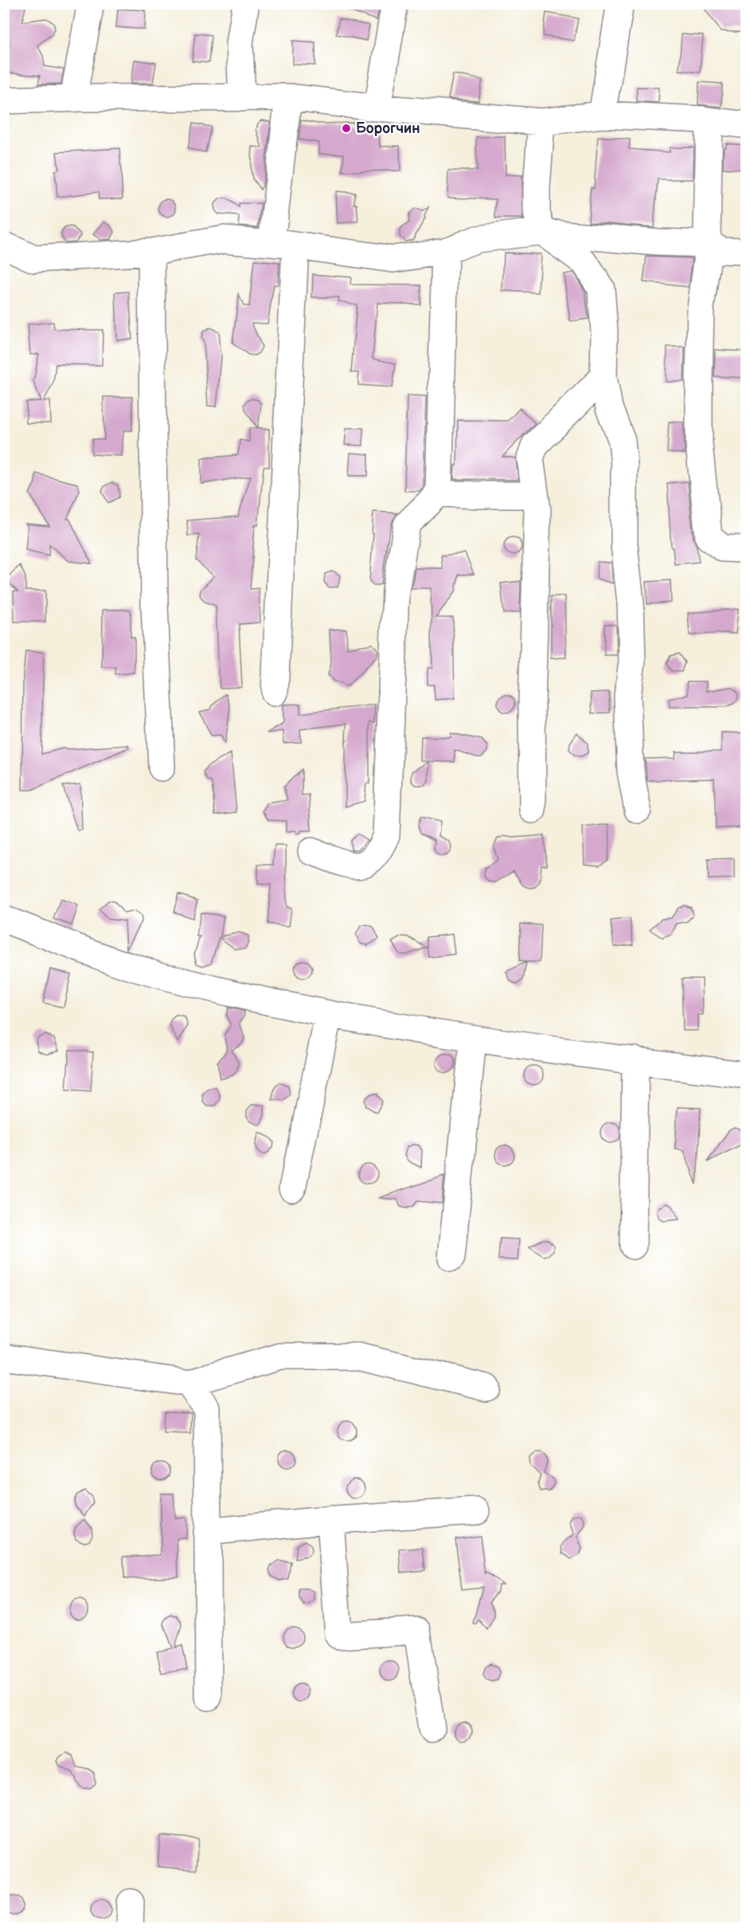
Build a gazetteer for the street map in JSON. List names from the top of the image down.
{
  "places": ["Борогчин"]
}
